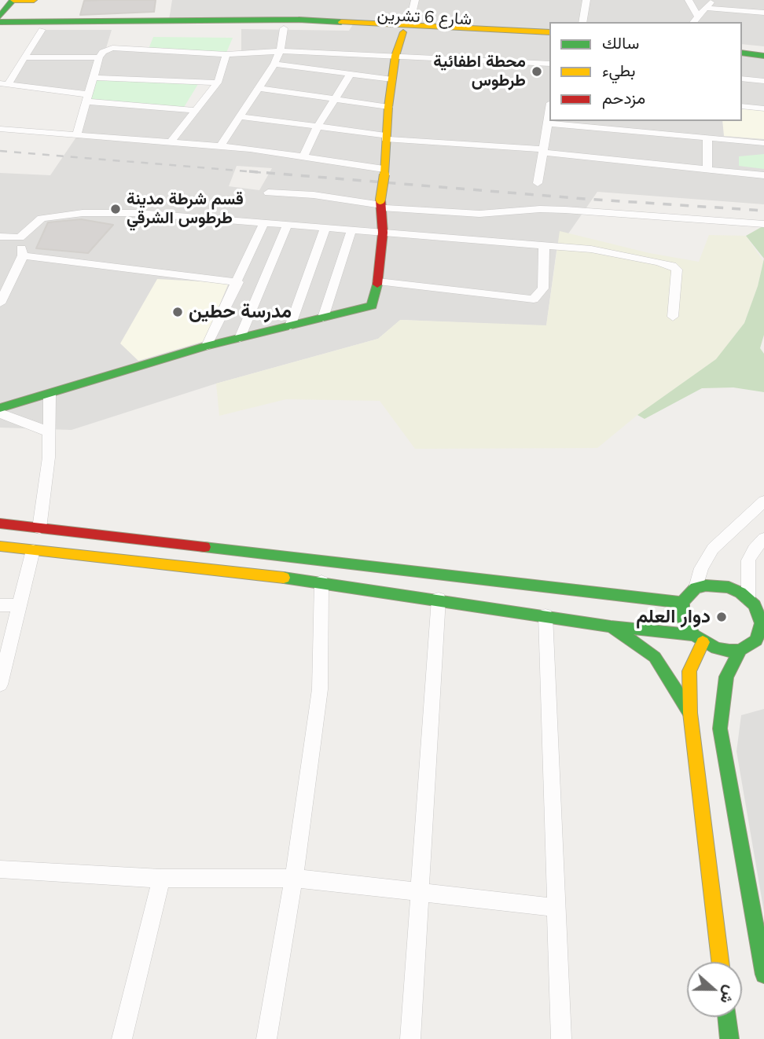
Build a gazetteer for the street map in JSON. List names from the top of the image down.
{
  "streets": {
    "main road": ["شارع 6 تشرين"]
  },
  "places": [
    "محطة اطفائية طرطوس",
    "قسم شرطة مدينة طرطوس الشرقي",
    "مدرسة حطين",
    "دوار العلم"
  ],
  "legend": ["سالك", "بطيء", "مزدحم"],
  "north": "right"
}
